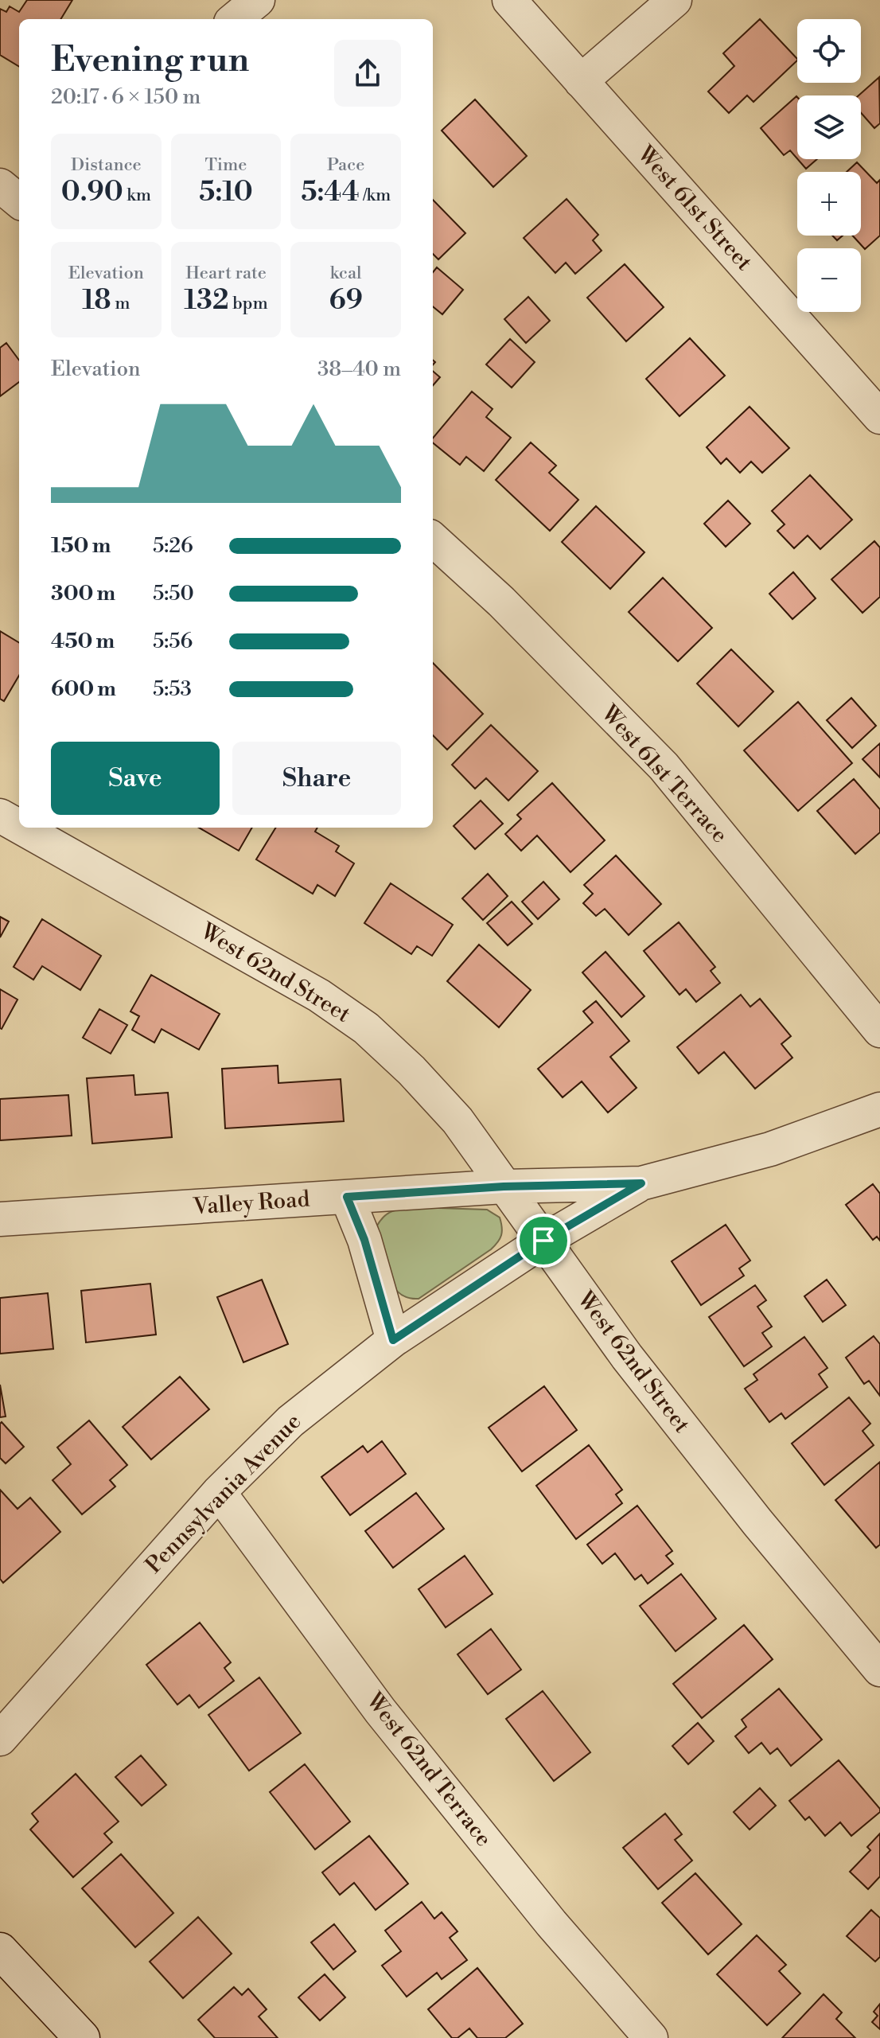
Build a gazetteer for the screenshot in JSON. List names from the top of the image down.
{
  "streets": {
    "street": [
      "West 61st Street",
      "West 61st Terrace",
      "West 62nd Street",
      "Valley Road",
      "Pennsylvania Avenue",
      "West 62nd Terrace"
    ]
  },
  "crossings": [
    ["West 62nd Street", "Valley Road"],
    ["West 62nd Street", "Pennsylvania Avenue"],
    ["Valley Road", "Pennsylvania Avenue"],
    ["Pennsylvania Avenue", "West 62nd Terrace"]
  ],
  "page": {
    "map_buttons": ["+", "−"],
    "heading": ["Evening run", "20:17 · 6 × 150 m"],
    "stats": [
      ["Distance", "0.90 km"],
      ["Time", "5:10"],
      ["Pace", "5:44 /km"],
      ["Elevation", "18 m"],
      ["Heart rate", "132 bpm"],
      ["kcal", "69"]
    ],
    "chart": ["Elevation", "38–40 m"],
    "list": [
      {
        "name": "150 m",
        "note": "5:26"
      },
      {
        "name": "300 m",
        "note": "5:50"
      },
      {
        "name": "450 m",
        "note": "5:56"
      },
      {
        "name": "600 m",
        "note": "5:53"
      }
    ],
    "buttons": ["Save", "Share"]
  }
}
